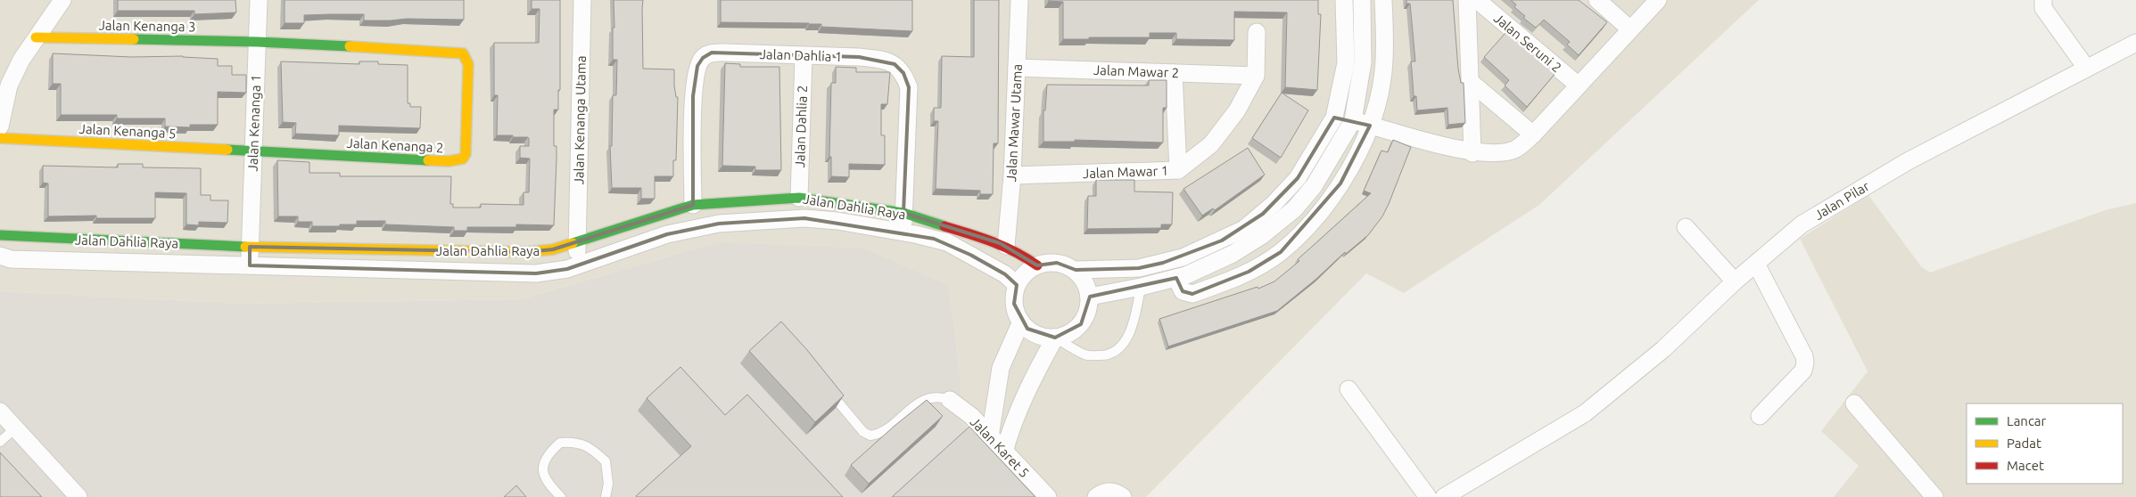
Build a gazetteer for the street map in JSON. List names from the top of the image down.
{
  "streets": {
    "street": [
      "Jalan Kenanga 3",
      "Jalan Seruni 2",
      "Jalan Dahlia 1",
      "Jalan Mawar 2",
      "Jalan Kenanga Utama",
      "Jalan Kenanga 1",
      "Jalan Mawar Utama",
      "Jalan Dahlia 2",
      "Jalan Kenanga 5",
      "Jalan Kenanga 2",
      "Jalan Mawar 1",
      "Jalan Pilar",
      "Jalan Dahlia Raya",
      "Jalan Karet 5"
    ]
  },
  "crossings": [
    ["Jalan Kenanga 3", "Jalan Kenanga 1"],
    ["Jalan Kenanga 3", "Jalan Kenanga 2"],
    ["Jalan Dahlia 1", "Jalan Dahlia 2"],
    ["Jalan Dahlia 1", "Jalan Dahlia Raya"],
    ["Jalan Mawar 2", "Jalan Mawar Utama"],
    ["Jalan Mawar 2", "Jalan Mawar 1"],
    ["Jalan Kenanga Utama", "Jalan Dahlia Raya"],
    ["Jalan Kenanga 1", "Jalan Kenanga 5"],
    ["Jalan Kenanga 1", "Jalan Kenanga 2"],
    ["Jalan Kenanga 1", "Jalan Dahlia Raya"],
    ["Jalan Mawar Utama", "Jalan Mawar 1"],
    ["Jalan Mawar Utama", "Jalan Dahlia Raya"],
    ["Jalan Dahlia 2", "Jalan Dahlia Raya"],
    ["Jalan Kenanga 5", "Jalan Kenanga 2"]
  ],
  "legend": ["Lancar", "Padat", "Macet"]
}
